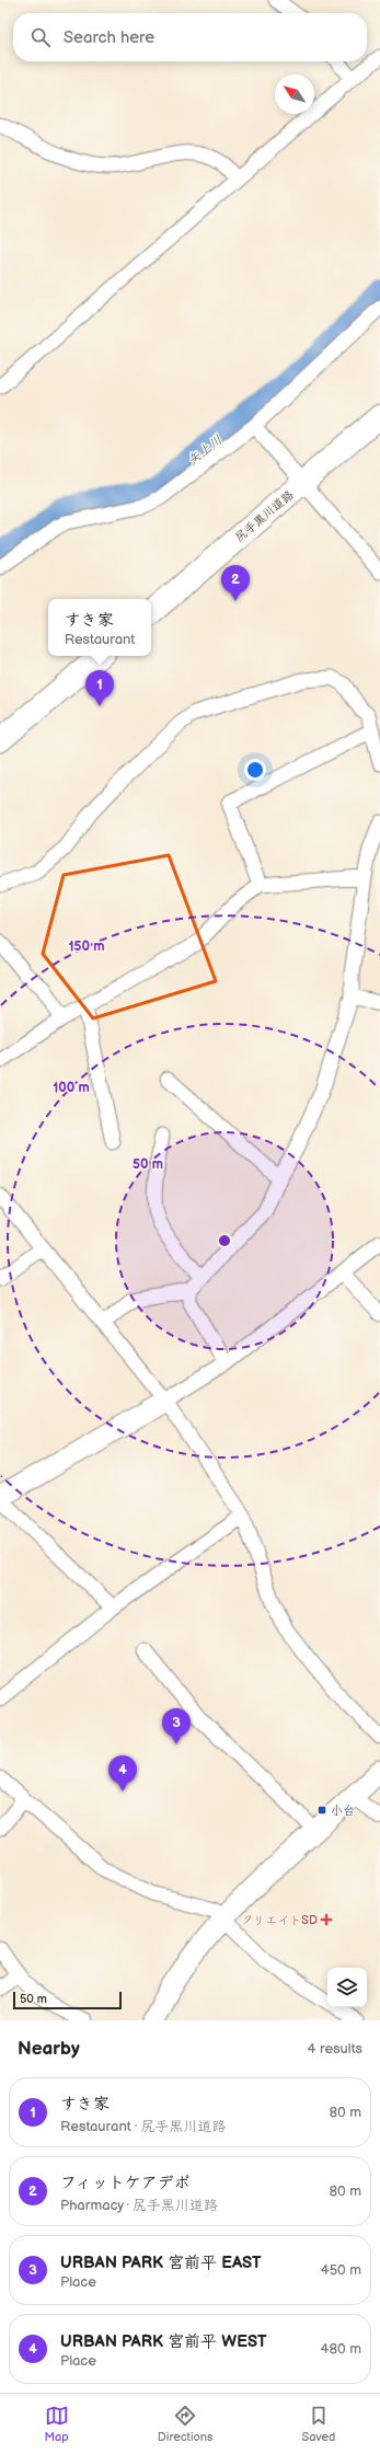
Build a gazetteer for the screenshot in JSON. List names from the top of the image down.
{
  "streets": {
    "main road": ["尻手黒川道路"]
  },
  "water": ["矢上川"],
  "places": {
    "transit": ["小台"],
    "health": ["クリエイトSD"]
  },
  "scale_bar": "50 m",
  "north": "top left",
  "page": {
    "search": "Search here",
    "pins": [
      "2",
      "1",
      "3",
      "4"
    ],
    "popup": ["すき家", "Restaurant"],
    "scale": "50 m",
    "heading": ["Nearby", "4 results"],
    "list": [
      {
        "mark": "1",
        "name": "すき家",
        "note": "Restaurant · 尻手黒川道路",
        "value": "80 m"
      },
      {
        "mark": "2",
        "name": "フィットケアデポ",
        "note": "Pharmacy · 尻手黒川道路",
        "value": "80 m"
      },
      {
        "mark": "3",
        "name": "URBAN PARK 宮前平 EAST",
        "note": "Place",
        "value": "450 m"
      },
      {
        "mark": "4",
        "name": "URBAN PARK 宮前平 WEST",
        "note": "Place",
        "value": "480 m"
      }
    ],
    "nav": ["Map", "Directions", "Saved"]
  },
  "rings": ["150 m", "100 m", "50 m"]
}
